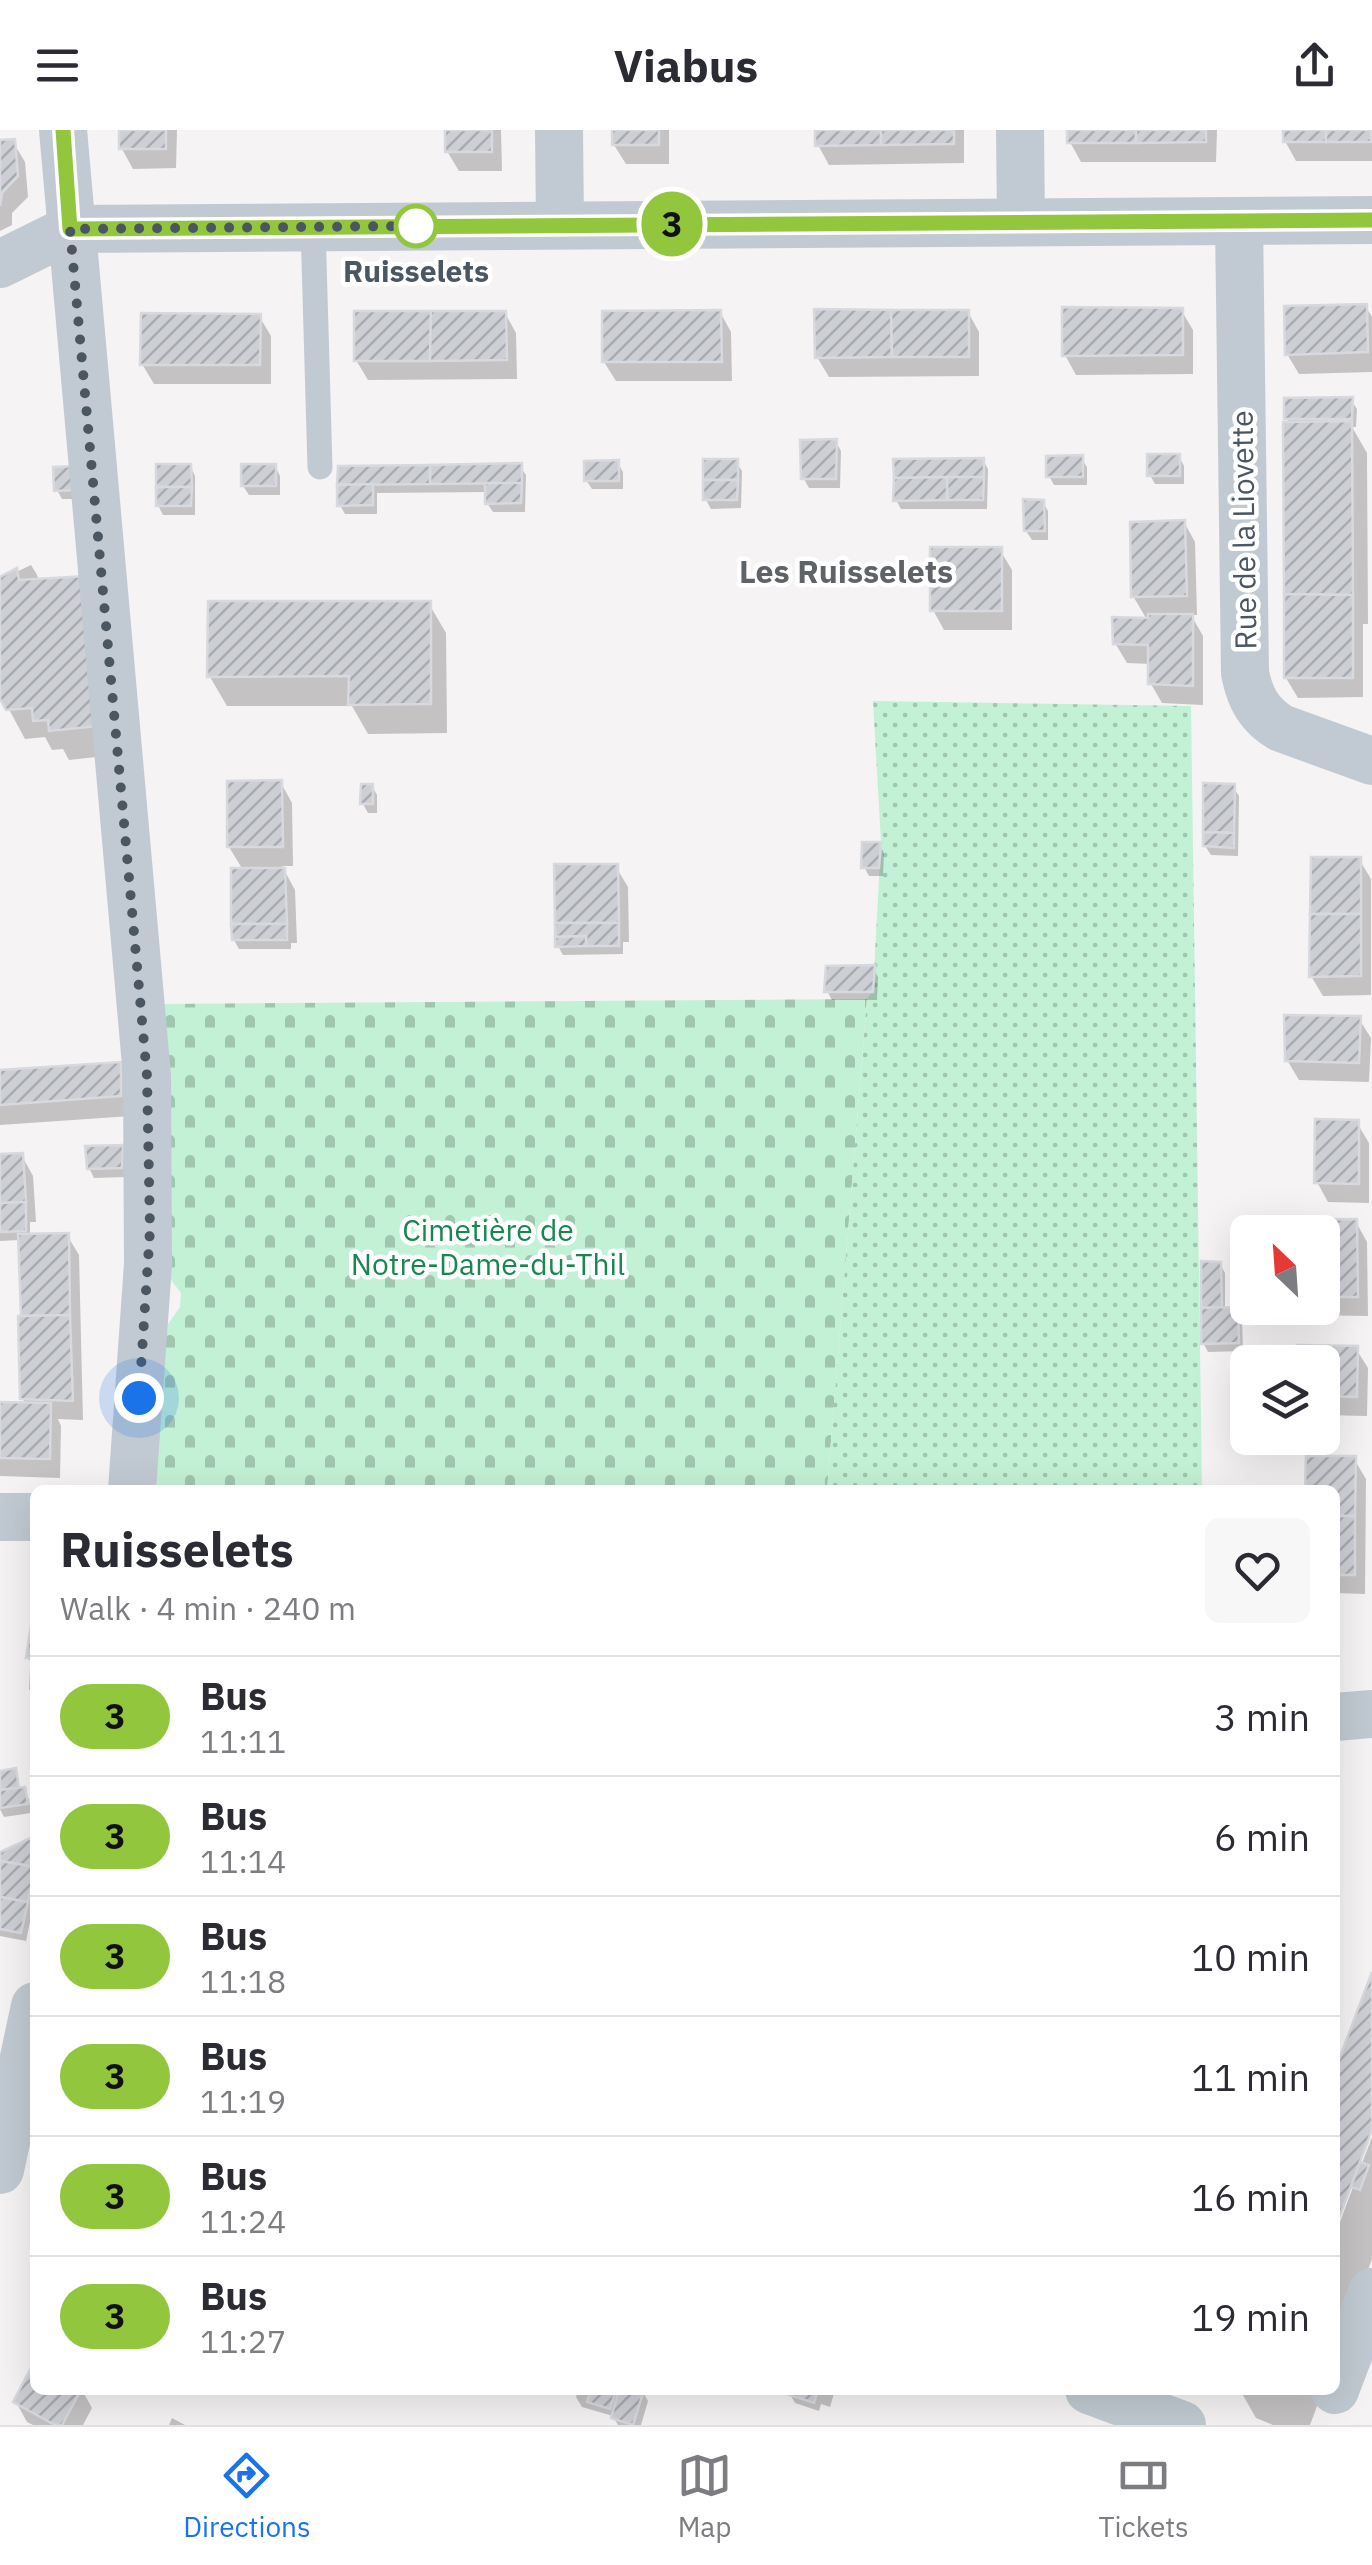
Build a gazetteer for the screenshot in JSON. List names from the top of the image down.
{
  "streets": {
    "street": ["Rue de la Liovette"]
  },
  "districts": ["Les Ruisselets"],
  "parks": ["Cimetière de Notre-Dame-du-Thil"],
  "places": ["Ruisselets"],
  "lines": ["bus line 3"],
  "north": "top left",
  "page": {
    "header": "Viabus",
    "on_map": "3",
    "heading": ["Ruisselets", "Walk · 4 min · 240 m"],
    "list": [
      {
        "mark": "3",
        "name": "Bus",
        "note": "11:11",
        "value": "3 min"
      },
      {
        "mark": "3",
        "name": "Bus",
        "note": "11:14",
        "value": "6 min"
      },
      {
        "mark": "3",
        "name": "Bus",
        "note": "11:18",
        "value": "10 min"
      },
      {
        "mark": "3",
        "name": "Bus",
        "note": "11:19",
        "value": "11 min"
      },
      {
        "mark": "3",
        "name": "Bus",
        "note": "11:24",
        "value": "16 min"
      },
      {
        "mark": "3",
        "name": "Bus",
        "note": "11:27",
        "value": "19 min"
      }
    ],
    "tabs": ["Directions", "Map", "Tickets"]
  }
}
